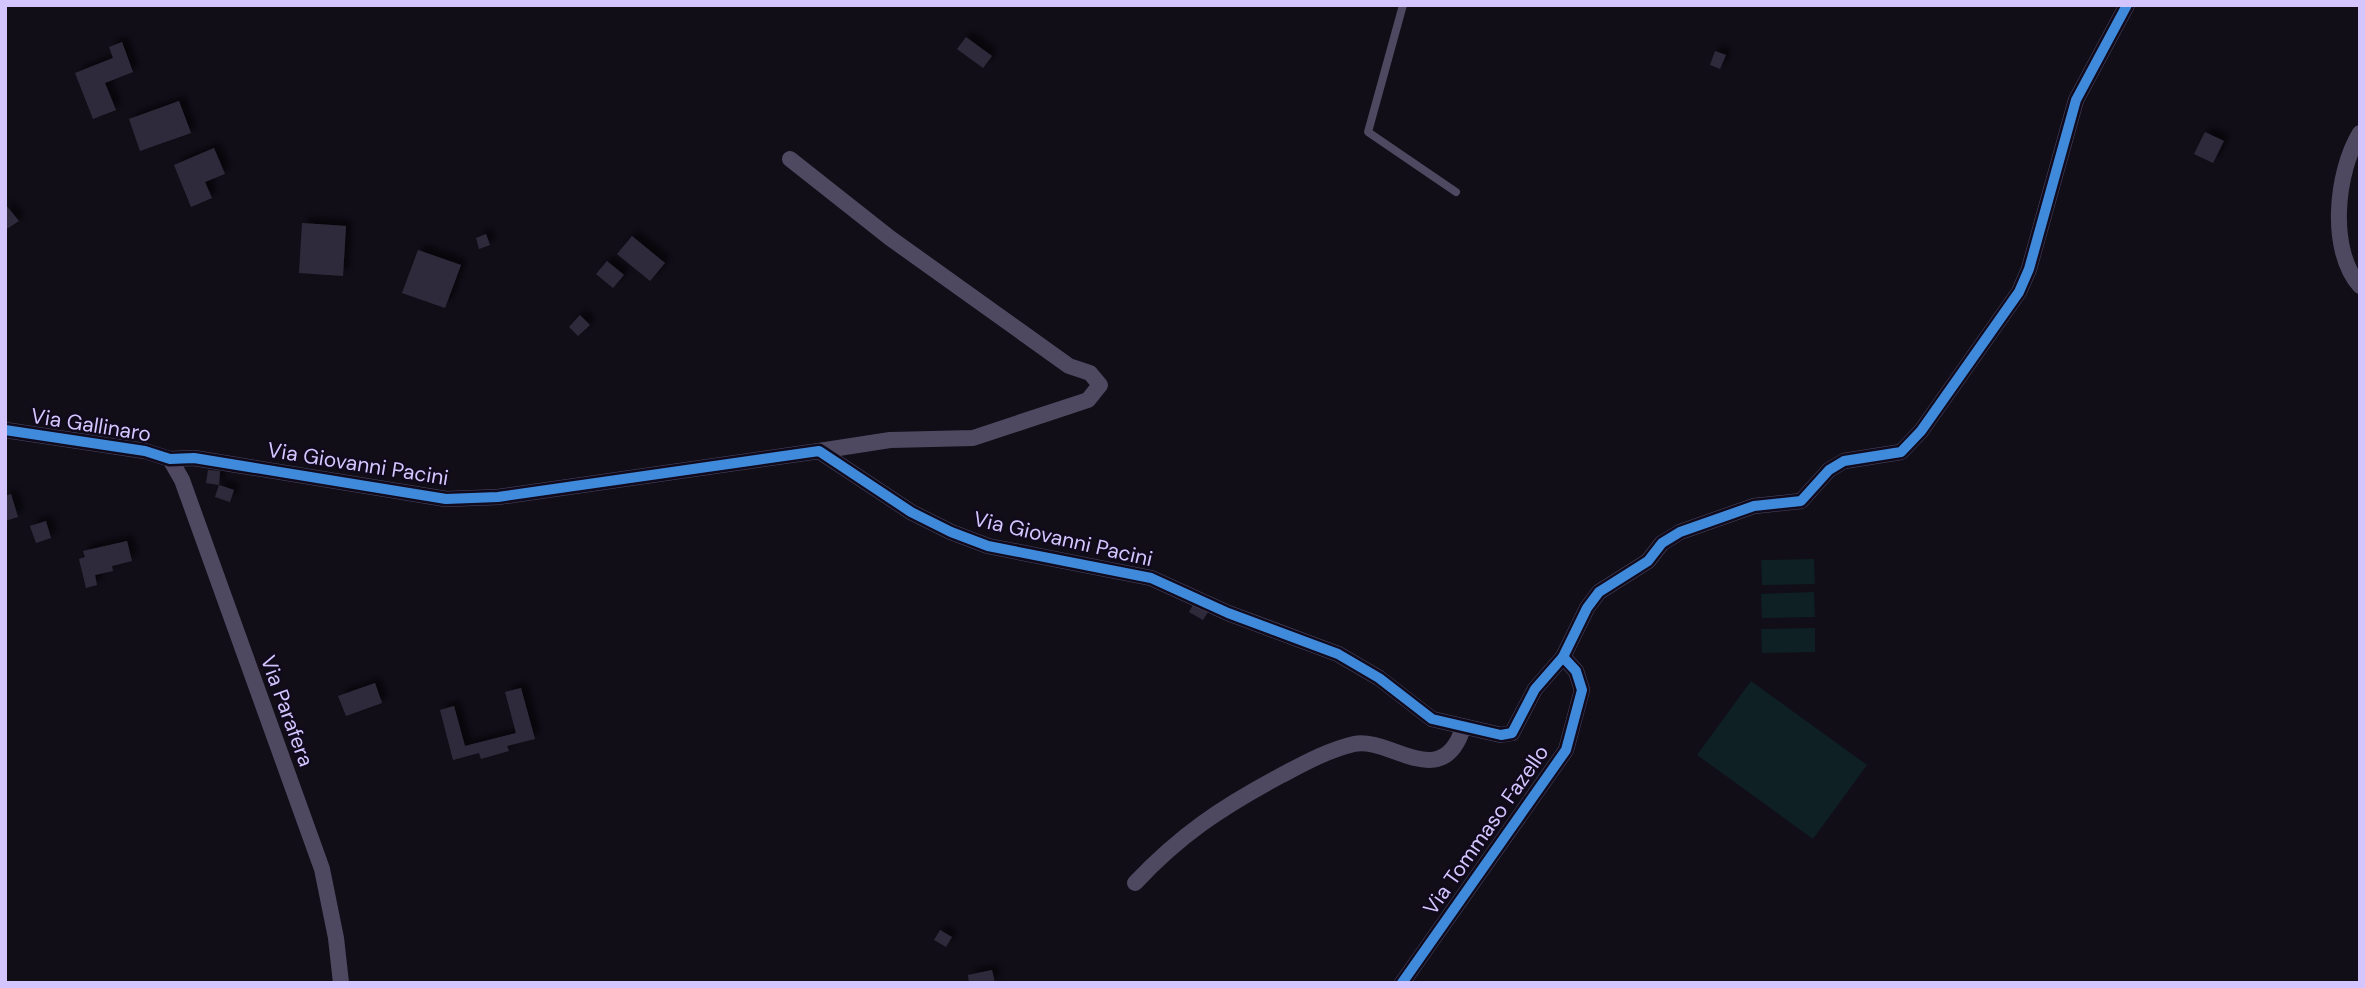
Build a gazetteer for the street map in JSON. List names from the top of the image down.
{
  "streets": {
    "street": [
      "Via Gallinaro",
      "Via Giovanni Pacini",
      "Via Parafera",
      "Via Tommaso Fazello"
    ]
  },
  "crossings": [
    ["Via Gallinaro", "Via Giovanni Pacini"],
    ["Via Gallinaro", "Via Parafera"],
    ["Via Giovanni Pacini", "Via Parafera"],
    ["Via Giovanni Pacini", "Via Tommaso Fazello"]
  ]
}
